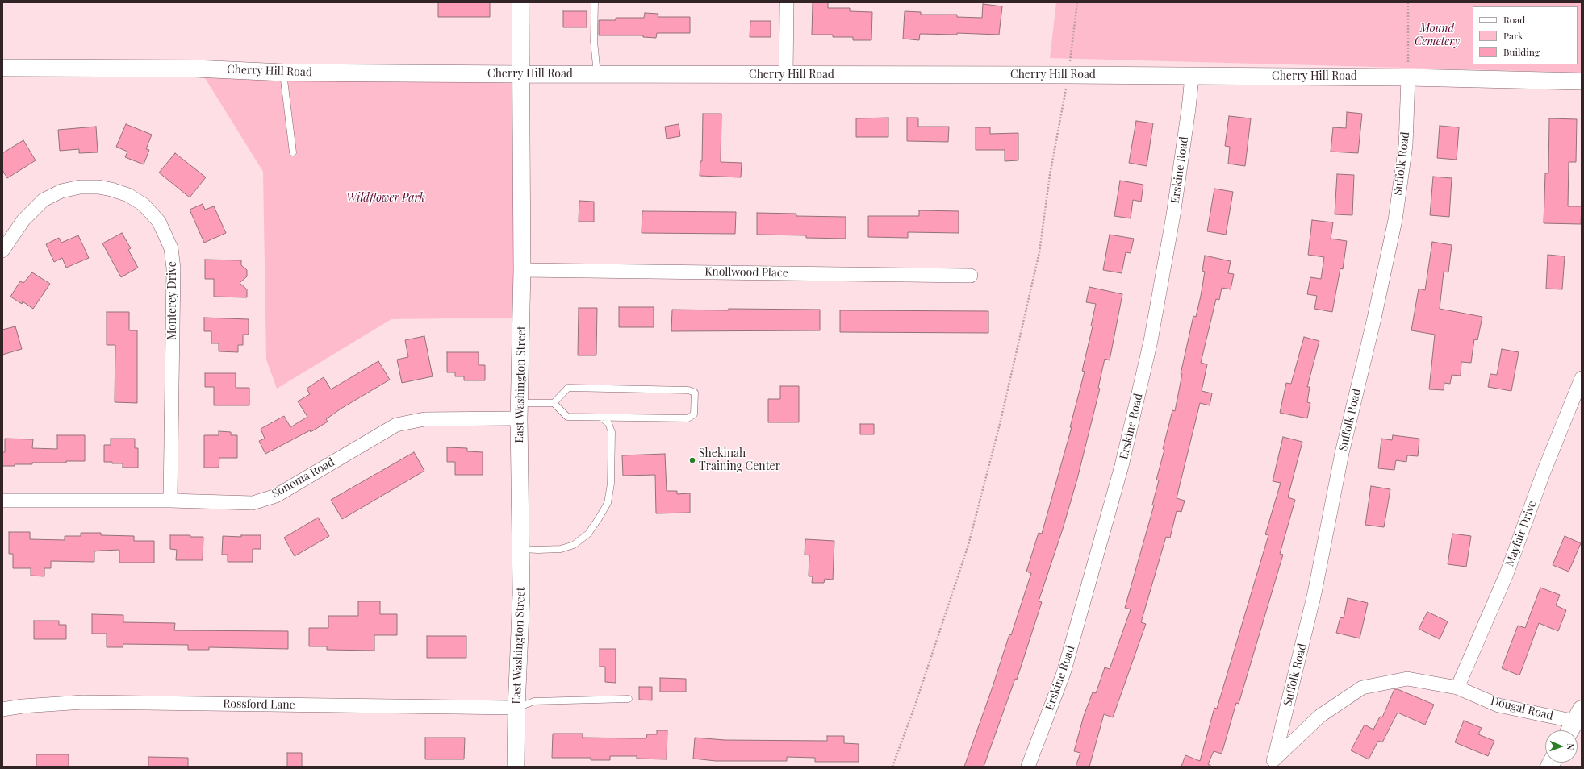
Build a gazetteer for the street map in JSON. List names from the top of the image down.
{
  "streets": {
    "street": [
      "Cherry Hill Road",
      "Suffolk Road",
      "Erskine Road",
      "Knollwood Place",
      "Monterey Drive",
      "East Washington Street",
      "Sonoma Road",
      "Mayfair Drive",
      "Rossford Lane",
      "Dougal Road"
    ]
  },
  "crossings": [
    ["Cherry Hill Road", "Suffolk Road"],
    ["Cherry Hill Road", "Erskine Road"],
    ["Cherry Hill Road", "East Washington Street"],
    ["Suffolk Road", "Dougal Road"],
    ["Knollwood Place", "East Washington Street"],
    ["Monterey Drive", "Sonoma Road"],
    ["East Washington Street", "Sonoma Road"],
    ["East Washington Street", "Rossford Lane"],
    ["Mayfair Drive", "Dougal Road"]
  ],
  "parks": ["Mound Cemetery", "Wildflower Park"],
  "places": ["Shekinah Training Center"],
  "legend": ["Road", "Park", "Building"],
  "north": "right"
}
